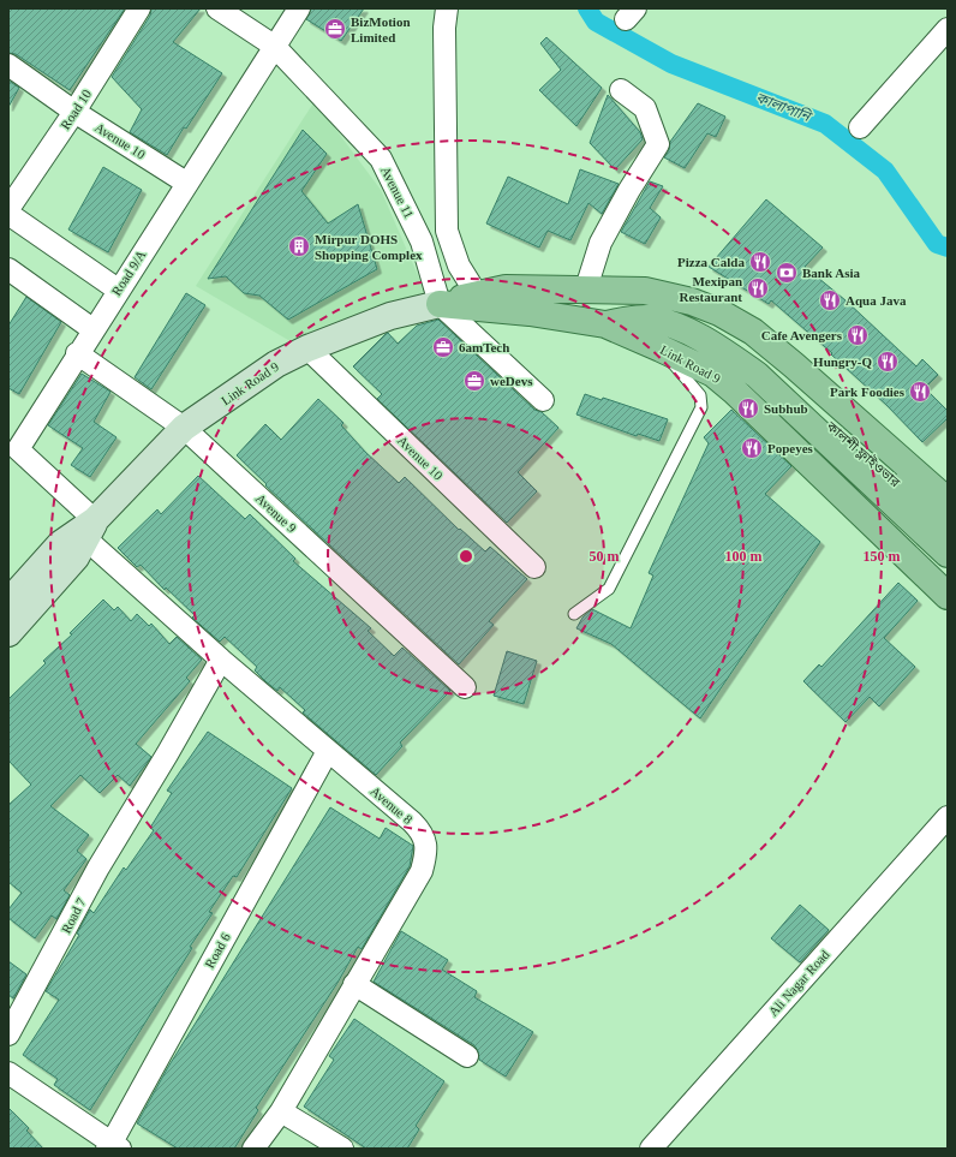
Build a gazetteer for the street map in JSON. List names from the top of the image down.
{
  "streets": {
    "main road": ["Link Road 9", "কালশী ফ্লাইওভার"],
    "street": [
      "Road 10",
      "Avenue 10",
      "Avenue 11",
      "Road 9/A",
      "Avenue 9",
      "Avenue 8",
      "Road 7",
      "Road 6",
      "Ali Nagar Road"
    ]
  },
  "crossings": [
    ["Road 10", "Avenue 10"],
    ["Avenue 10", "Road 9/A"],
    ["Avenue 10", "Link Road 9"],
    ["Avenue 11", "Road 9/A"],
    ["Avenue 11", "Link Road 9"],
    ["Road 9/A", "Link Road 9"],
    ["Road 9/A", "Avenue 9"],
    ["Road 9/A", "Avenue 8"],
    ["Link Road 9", "কালশী ফ্লাইওভার"],
    ["Link Road 9", "Avenue 9"],
    ["Link Road 9", "Avenue 8"],
    ["Avenue 8", "Road 7"],
    ["Avenue 8", "Road 6"]
  ],
  "water": ["কালাপানি"],
  "places": {
    "office": ["BizMotion Limited", "6amTech", "weDevs"],
    "building": ["Mirpur DOHS Shopping Complex"],
    "restaurant": [
      "Pizza Calda",
      "Mexipan Restaurant",
      "Aqua Java",
      "Cafe Avengers",
      "Hungry-Q",
      "Park Foodies",
      "Subhub",
      "Popeyes"
    ],
    "bank": ["Bank Asia"]
  },
  "rings": ["50 m", "100 m", "150 m"]
}
